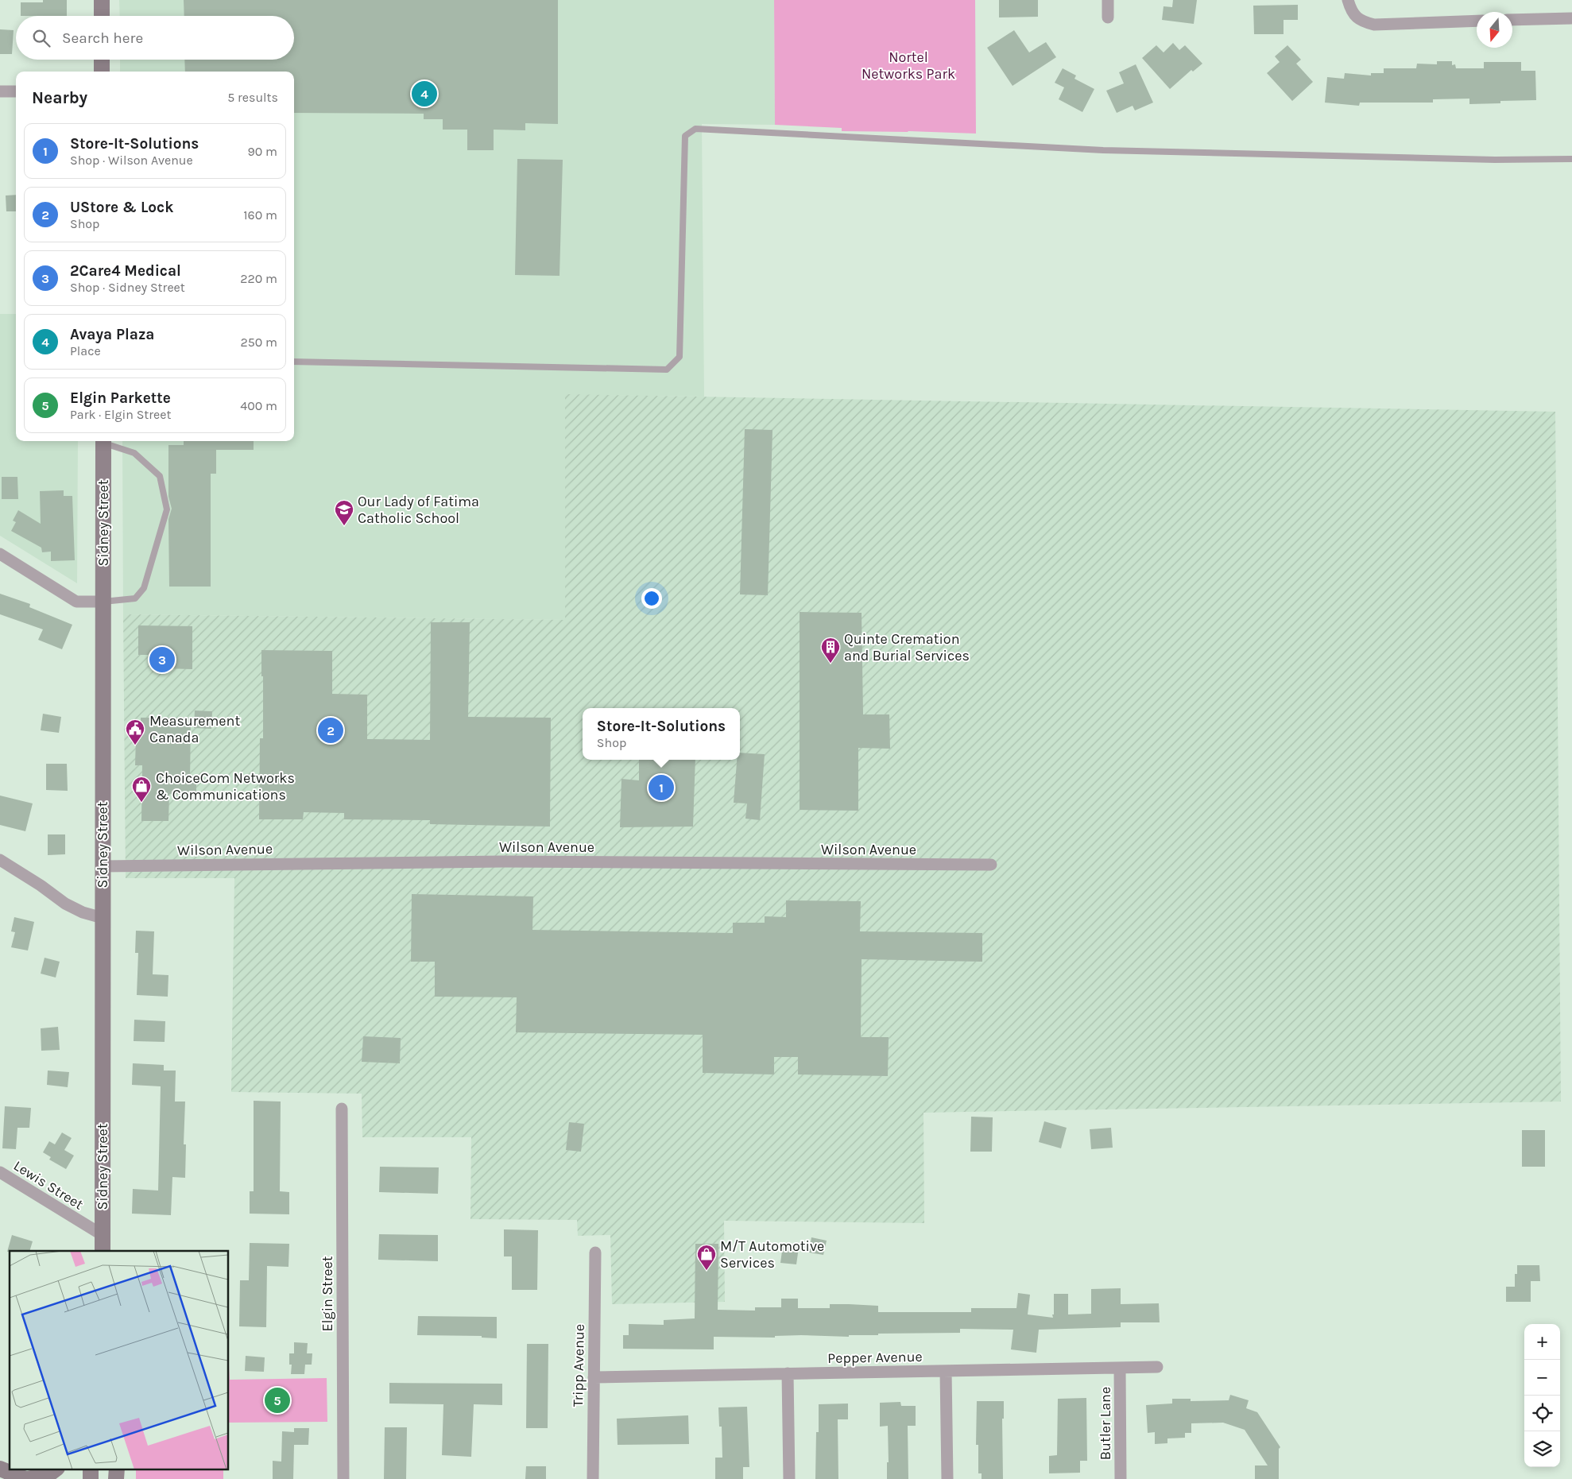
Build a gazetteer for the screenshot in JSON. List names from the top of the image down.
{
  "streets": {
    "main road": ["Sidney Street"],
    "street": [
      "Wilson Avenue",
      "Lewis Street",
      "Elgin Street",
      "Pepper Avenue",
      "Tripp Avenue",
      "Butler Lane"
    ]
  },
  "crossings": [
    ["Sidney Street", "Wilson Avenue"],
    ["Sidney Street", "Lewis Street"],
    ["Pepper Avenue", "Tripp Avenue"],
    ["Pepper Avenue", "Butler Lane"]
  ],
  "parks": ["Nortel Networks Park"],
  "places": {
    "school or university": ["Our Lady of Fatima Catholic School"],
    "building": ["Quinte Cremation and Burial Services"],
    "public building": ["Measurement Canada"],
    "shop": ["ChoiceCom Networks & Communications", "M/T Automotive Services"]
  },
  "north": "bottom",
  "page": {
    "search": "Search here",
    "heading": ["Nearby", "5 results"],
    "pins": [
      "4",
      "3",
      "2",
      "1",
      "5"
    ],
    "list": [
      {
        "mark": "1",
        "name": "Store-It-Solutions",
        "note": "Shop · Wilson Avenue",
        "value": "90 m"
      },
      {
        "mark": "2",
        "name": "UStore & Lock",
        "note": "Shop",
        "value": "160 m"
      },
      {
        "mark": "3",
        "name": "2Care4 Medical",
        "note": "Shop · Sidney Street",
        "value": "220 m"
      },
      {
        "mark": "4",
        "name": "Avaya Plaza",
        "note": "Place",
        "value": "250 m"
      },
      {
        "mark": "5",
        "name": "Elgin Parkette",
        "note": "Park · Elgin Street",
        "value": "400 m"
      }
    ],
    "popup": ["Store-It-Solutions", "Shop"],
    "map_buttons": ["+", "−"]
  }
}
